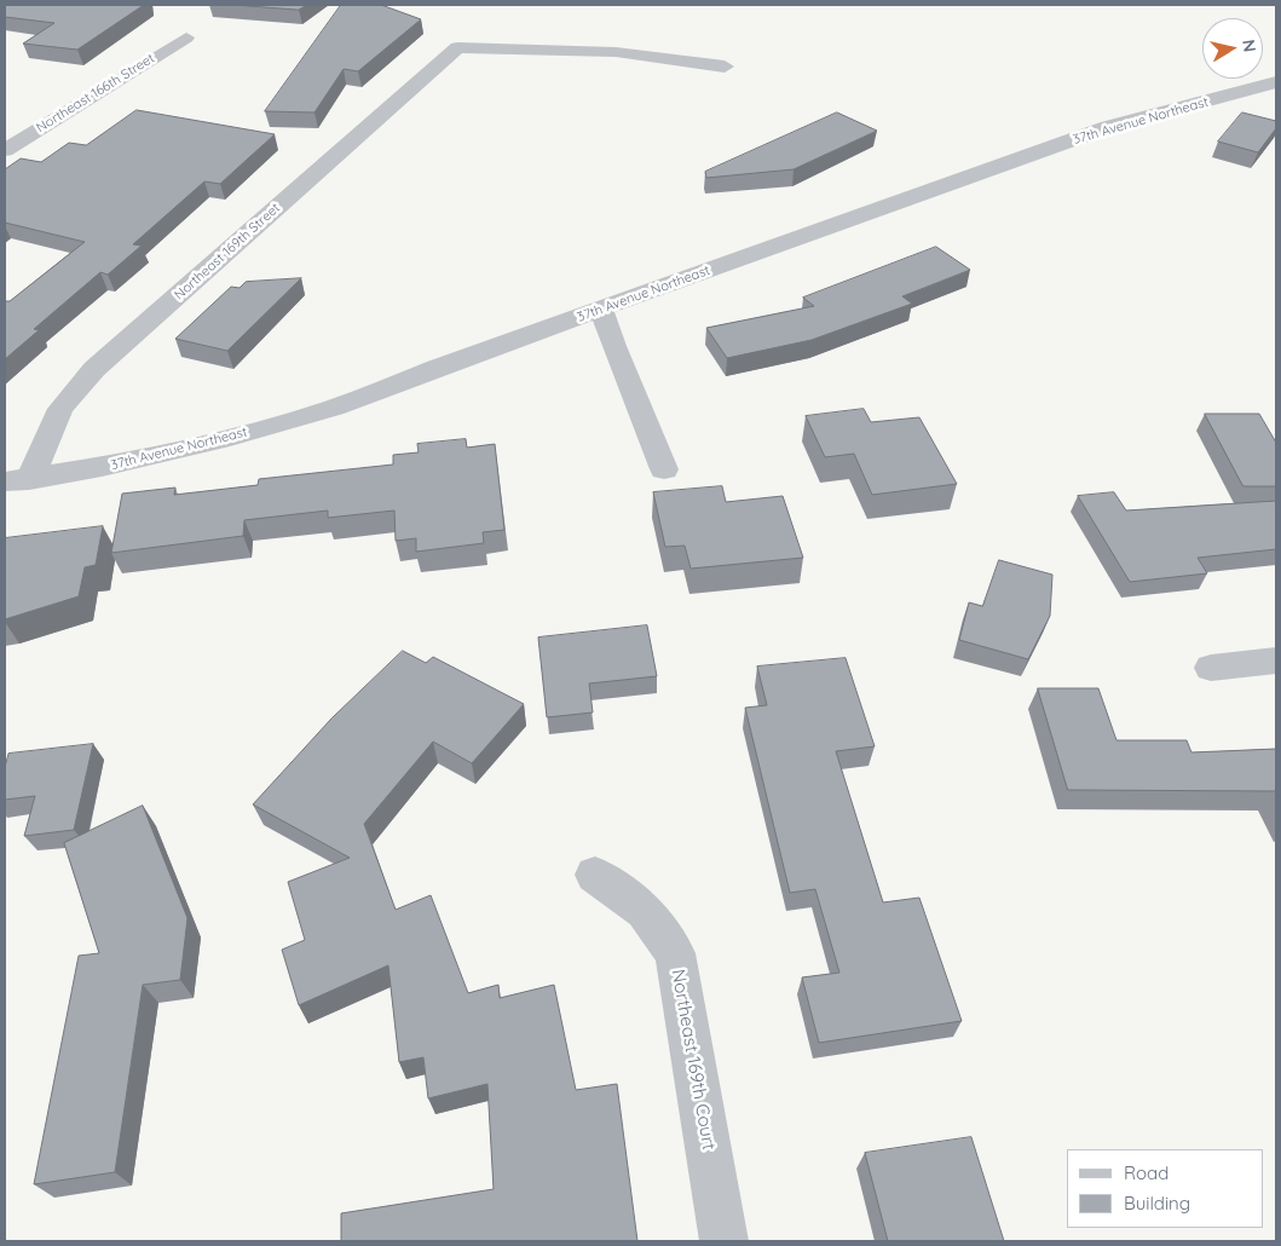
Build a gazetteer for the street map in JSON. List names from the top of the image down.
{
  "streets": {
    "street": [
      "Northeast 166th Street",
      "37th Avenue Northeast",
      "Northeast 169th Street",
      "Northeast 169th Court"
    ]
  },
  "crossings": [
    ["37th Avenue Northeast", "Northeast 169th Street"]
  ],
  "legend": ["Road", "Building"],
  "north": "right"
}
